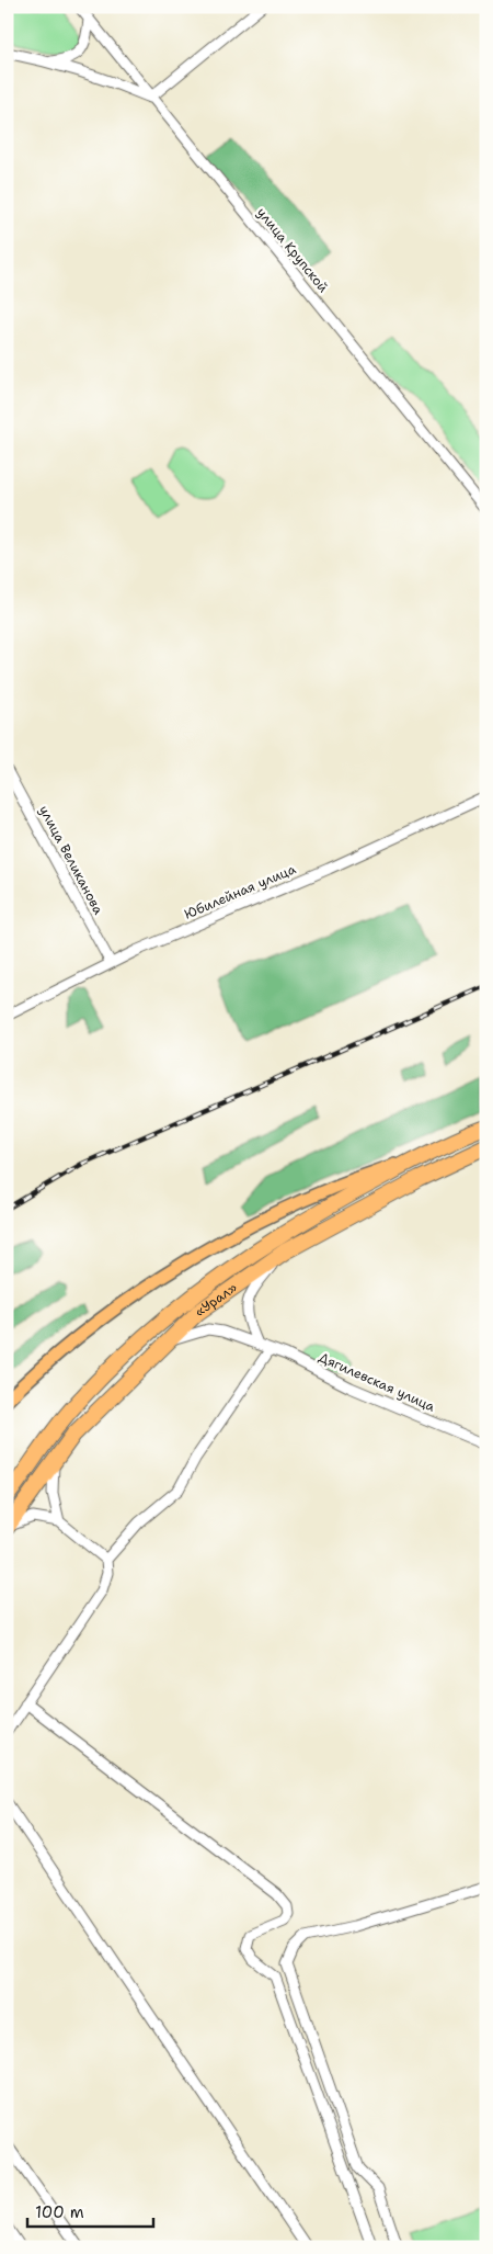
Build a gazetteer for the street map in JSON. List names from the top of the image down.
{
  "streets": {
    "highway": ["«Урал»"],
    "street": [
      "улица Крупской",
      "улица Великанова",
      "Юбилейная улица",
      "Дягилевская улица"
    ]
  },
  "crossings": [
    ["улица Великанова", "Юбилейная улица"],
    ["«Урал»", "Дягилевская улица"]
  ],
  "scale_bar": "100 m"
}
